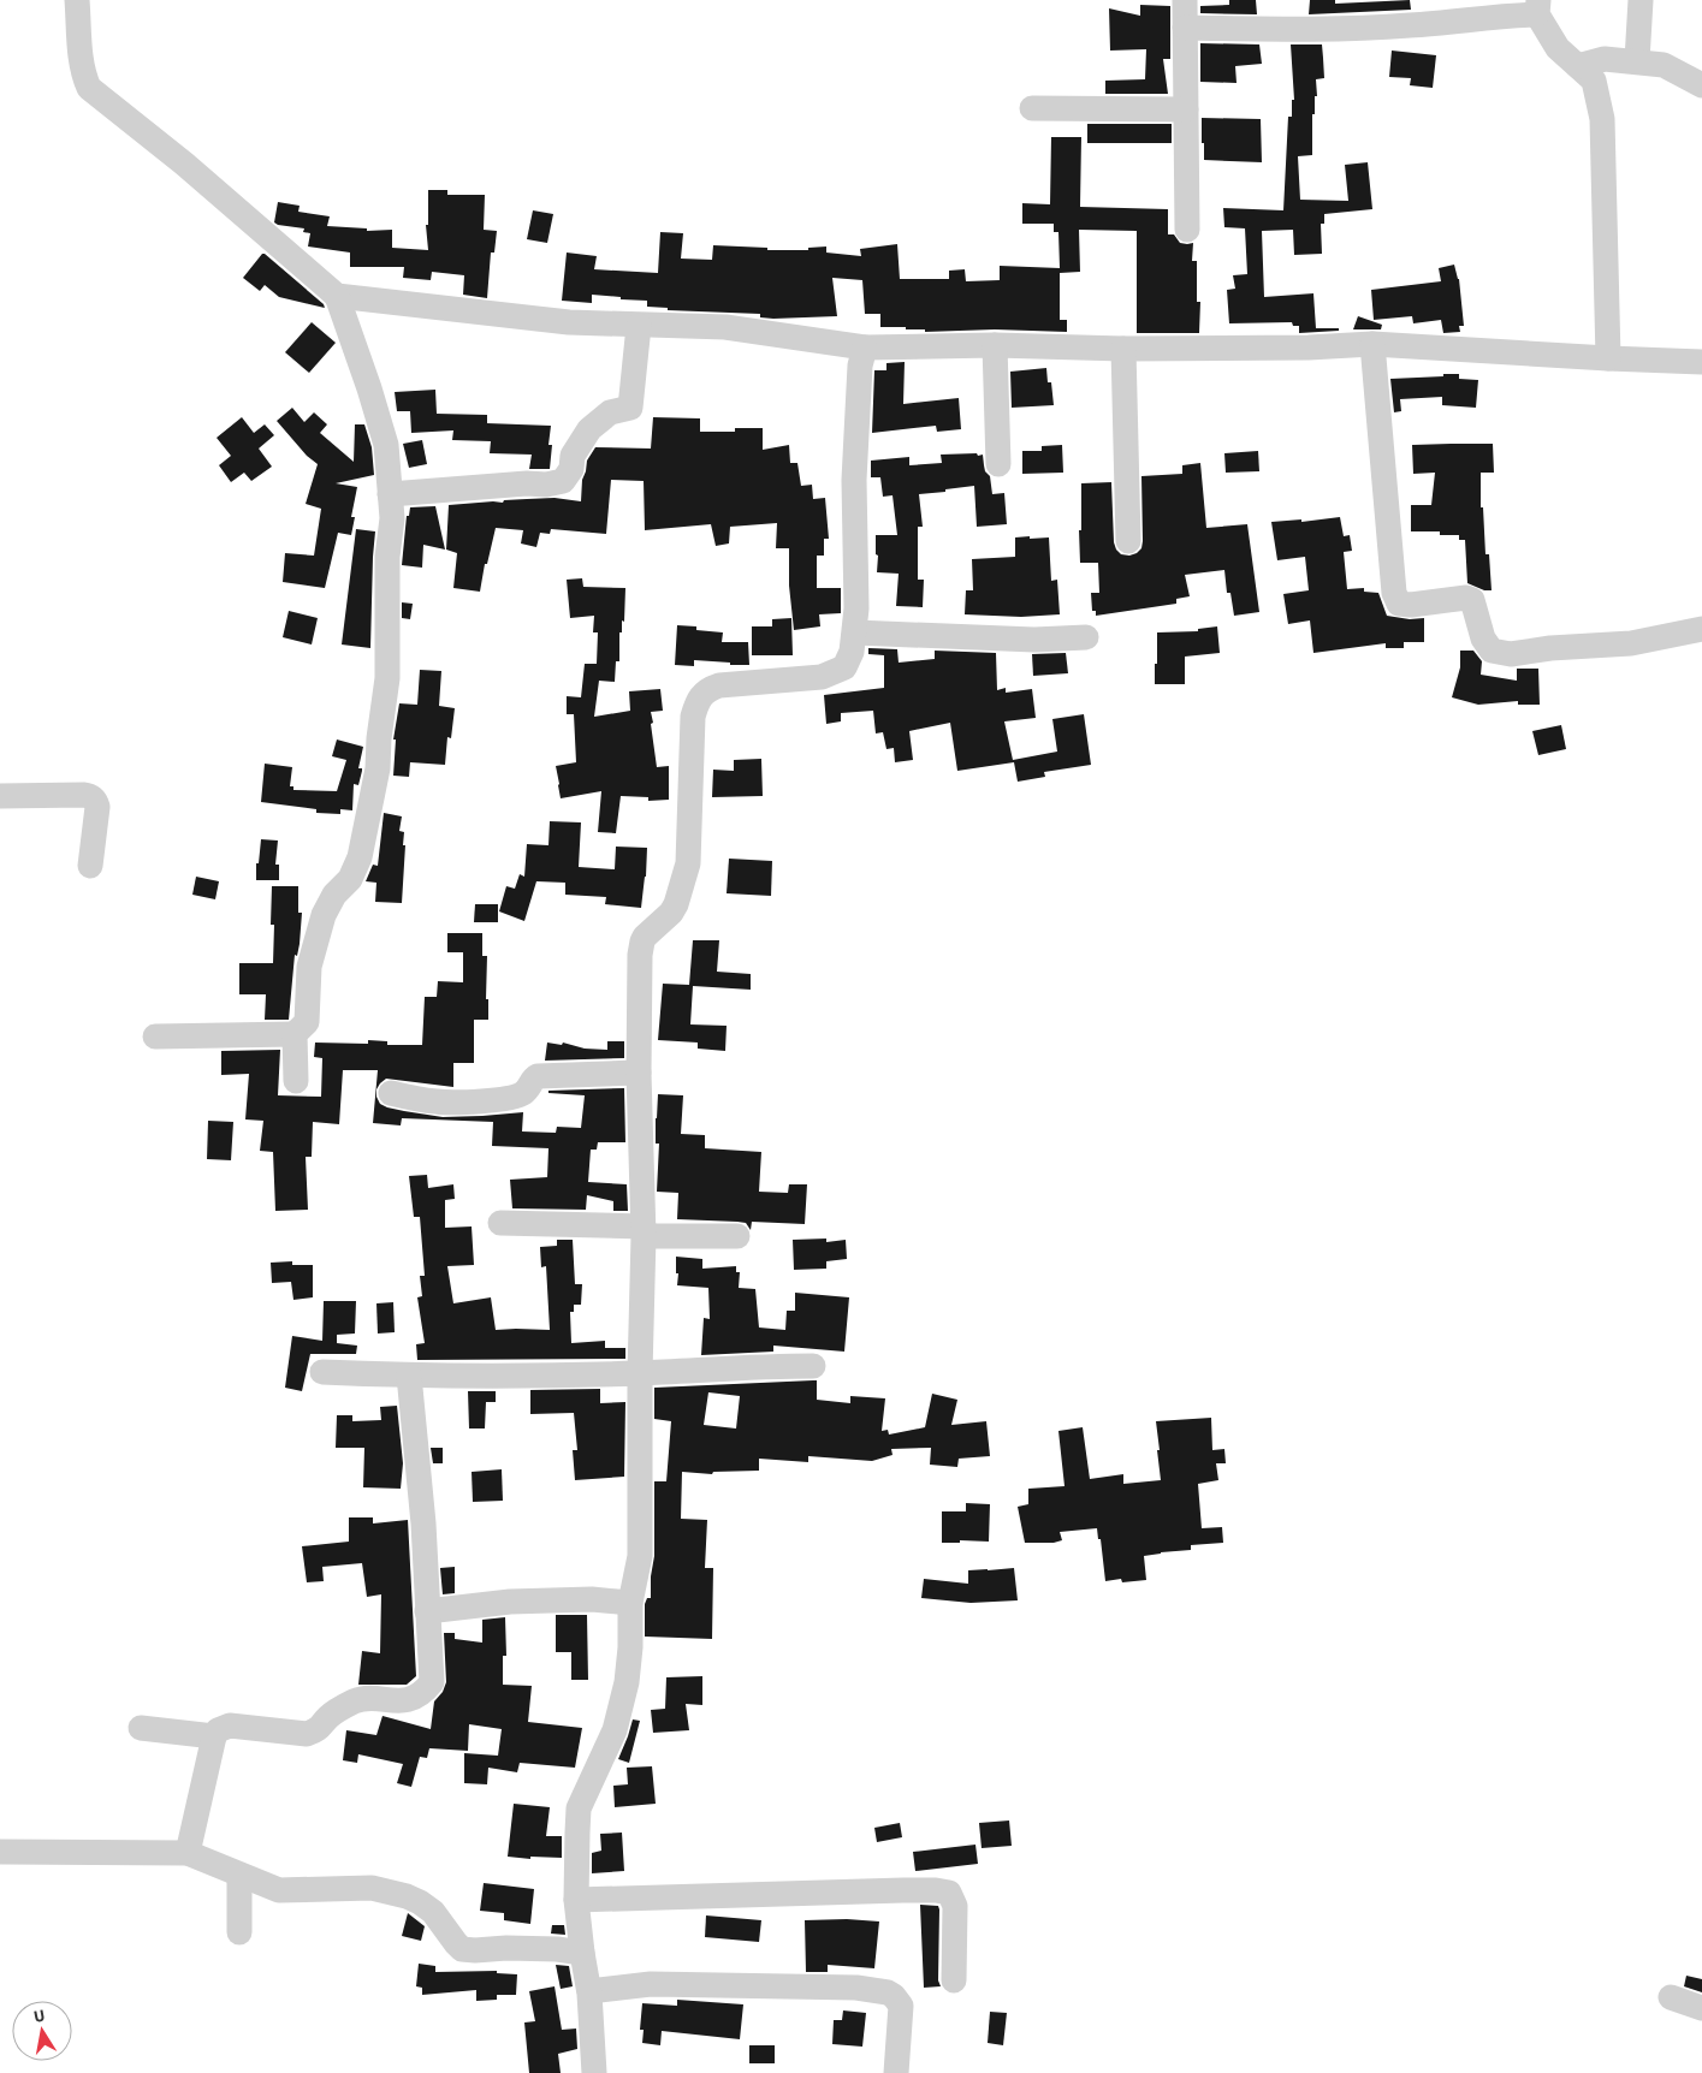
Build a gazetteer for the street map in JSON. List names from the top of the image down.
{
  "north": "top"
}
